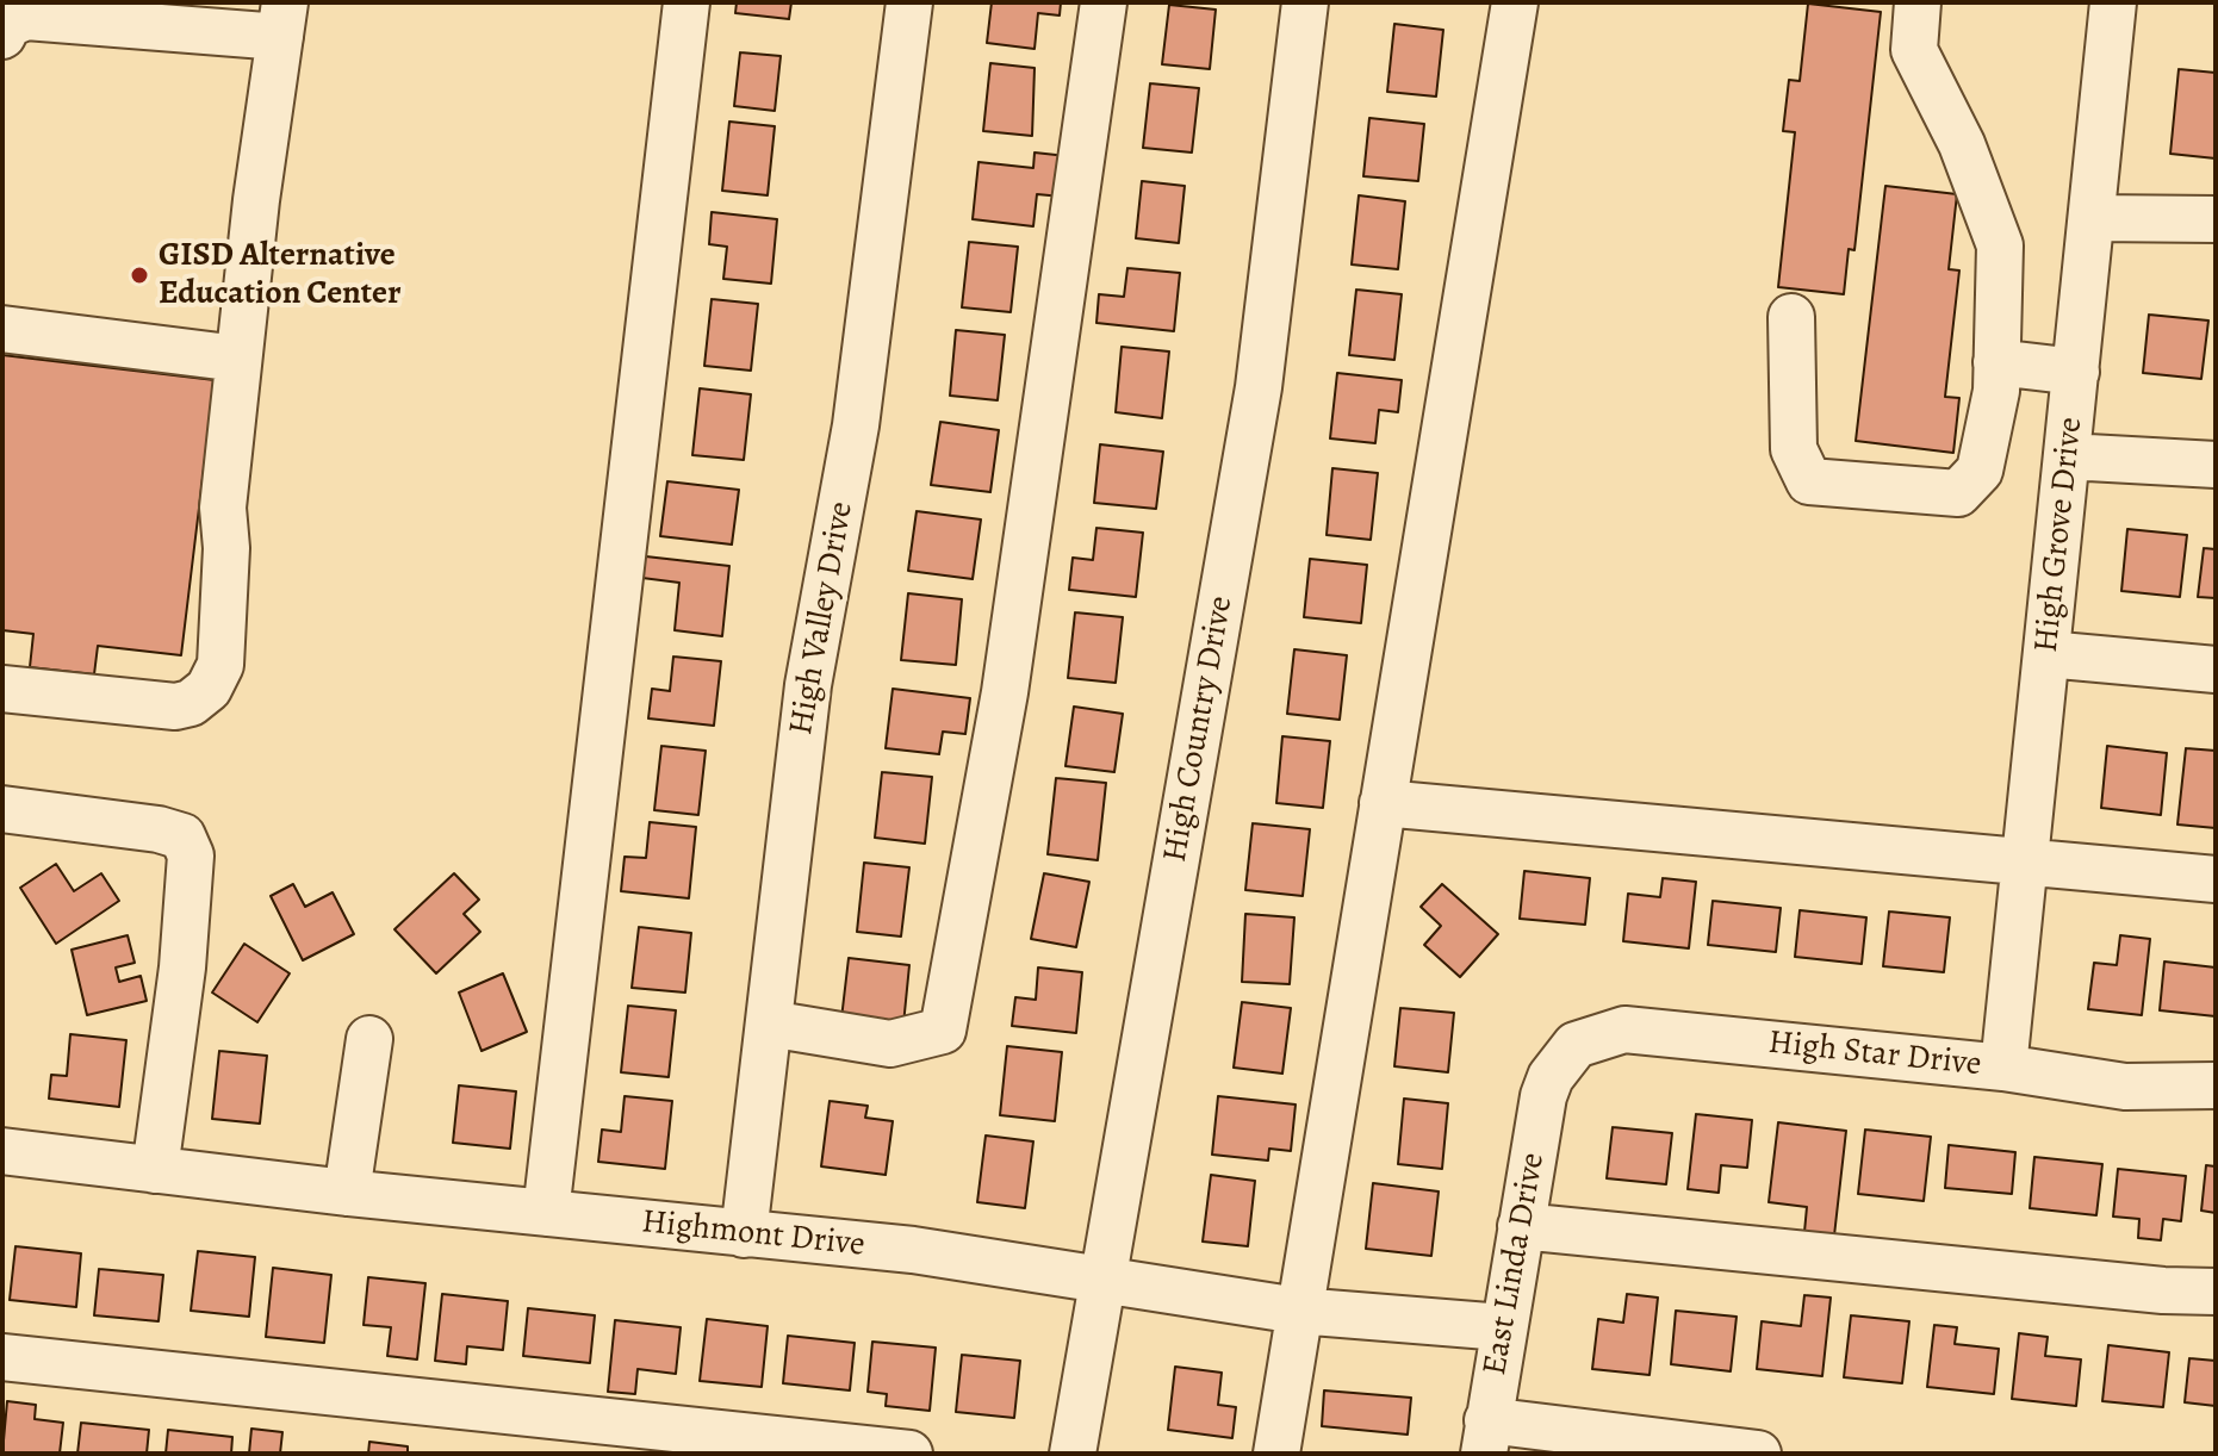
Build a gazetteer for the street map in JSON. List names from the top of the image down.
{
  "streets": {
    "street": [
      "High Grove Drive",
      "High Valley Drive",
      "High Country Drive",
      "High Star Drive",
      "Highmont Drive",
      "East Linda Drive"
    ]
  },
  "crossings": [
    ["High Grove Drive", "High Star Drive"],
    ["High Valley Drive", "Highmont Drive"],
    ["High Country Drive", "Highmont Drive"],
    ["High Star Drive", "East Linda Drive"],
    ["Highmont Drive", "East Linda Drive"]
  ],
  "places": ["GISD Alternative Education Center"]
}
